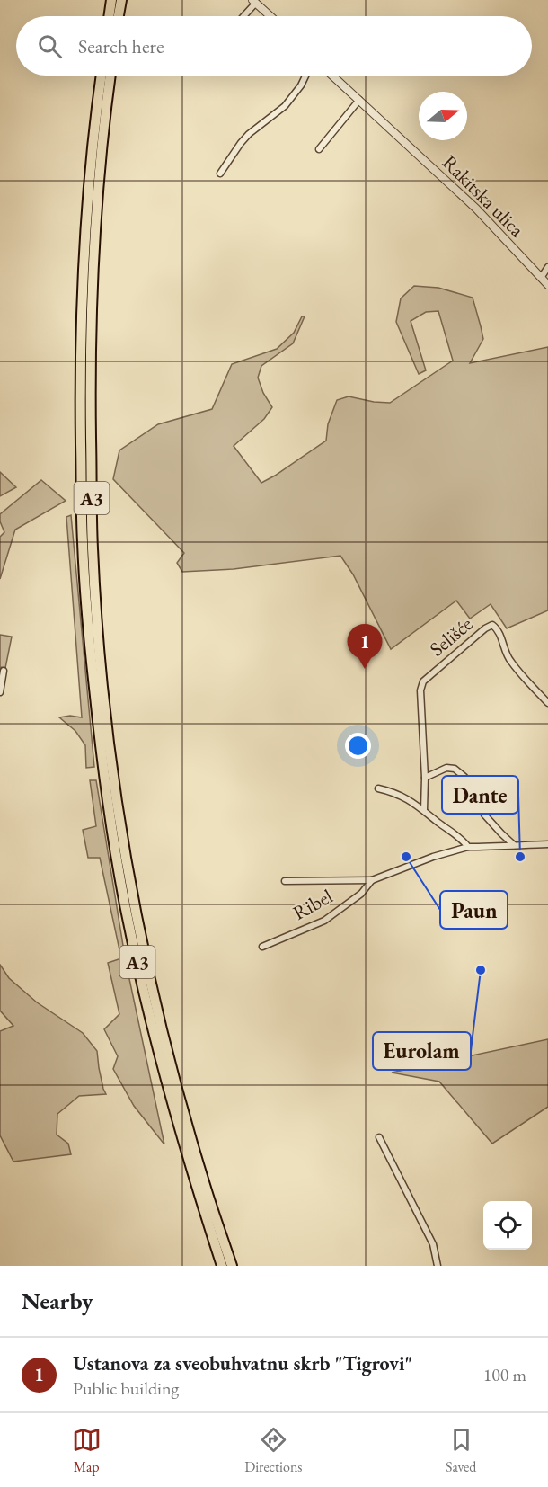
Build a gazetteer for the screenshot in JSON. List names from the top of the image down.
{
  "streets": {
    "highway": ["A3"],
    "street": ["Rakitska ulica", "Selišće", "Ribel"]
  },
  "places": ["Paun", "Dante", "Eurolam"],
  "north": "right",
  "page": {
    "search": "Search here",
    "pins": "1",
    "heading": "Nearby",
    "list": [
      {
        "mark": "1",
        "name": "Ustanova za sveobuhvatnu skrb \"Tigrovi\"",
        "note": "Public building",
        "value": "100 m"
      }
    ],
    "nav": ["Map", "Directions", "Saved"]
  }
}
